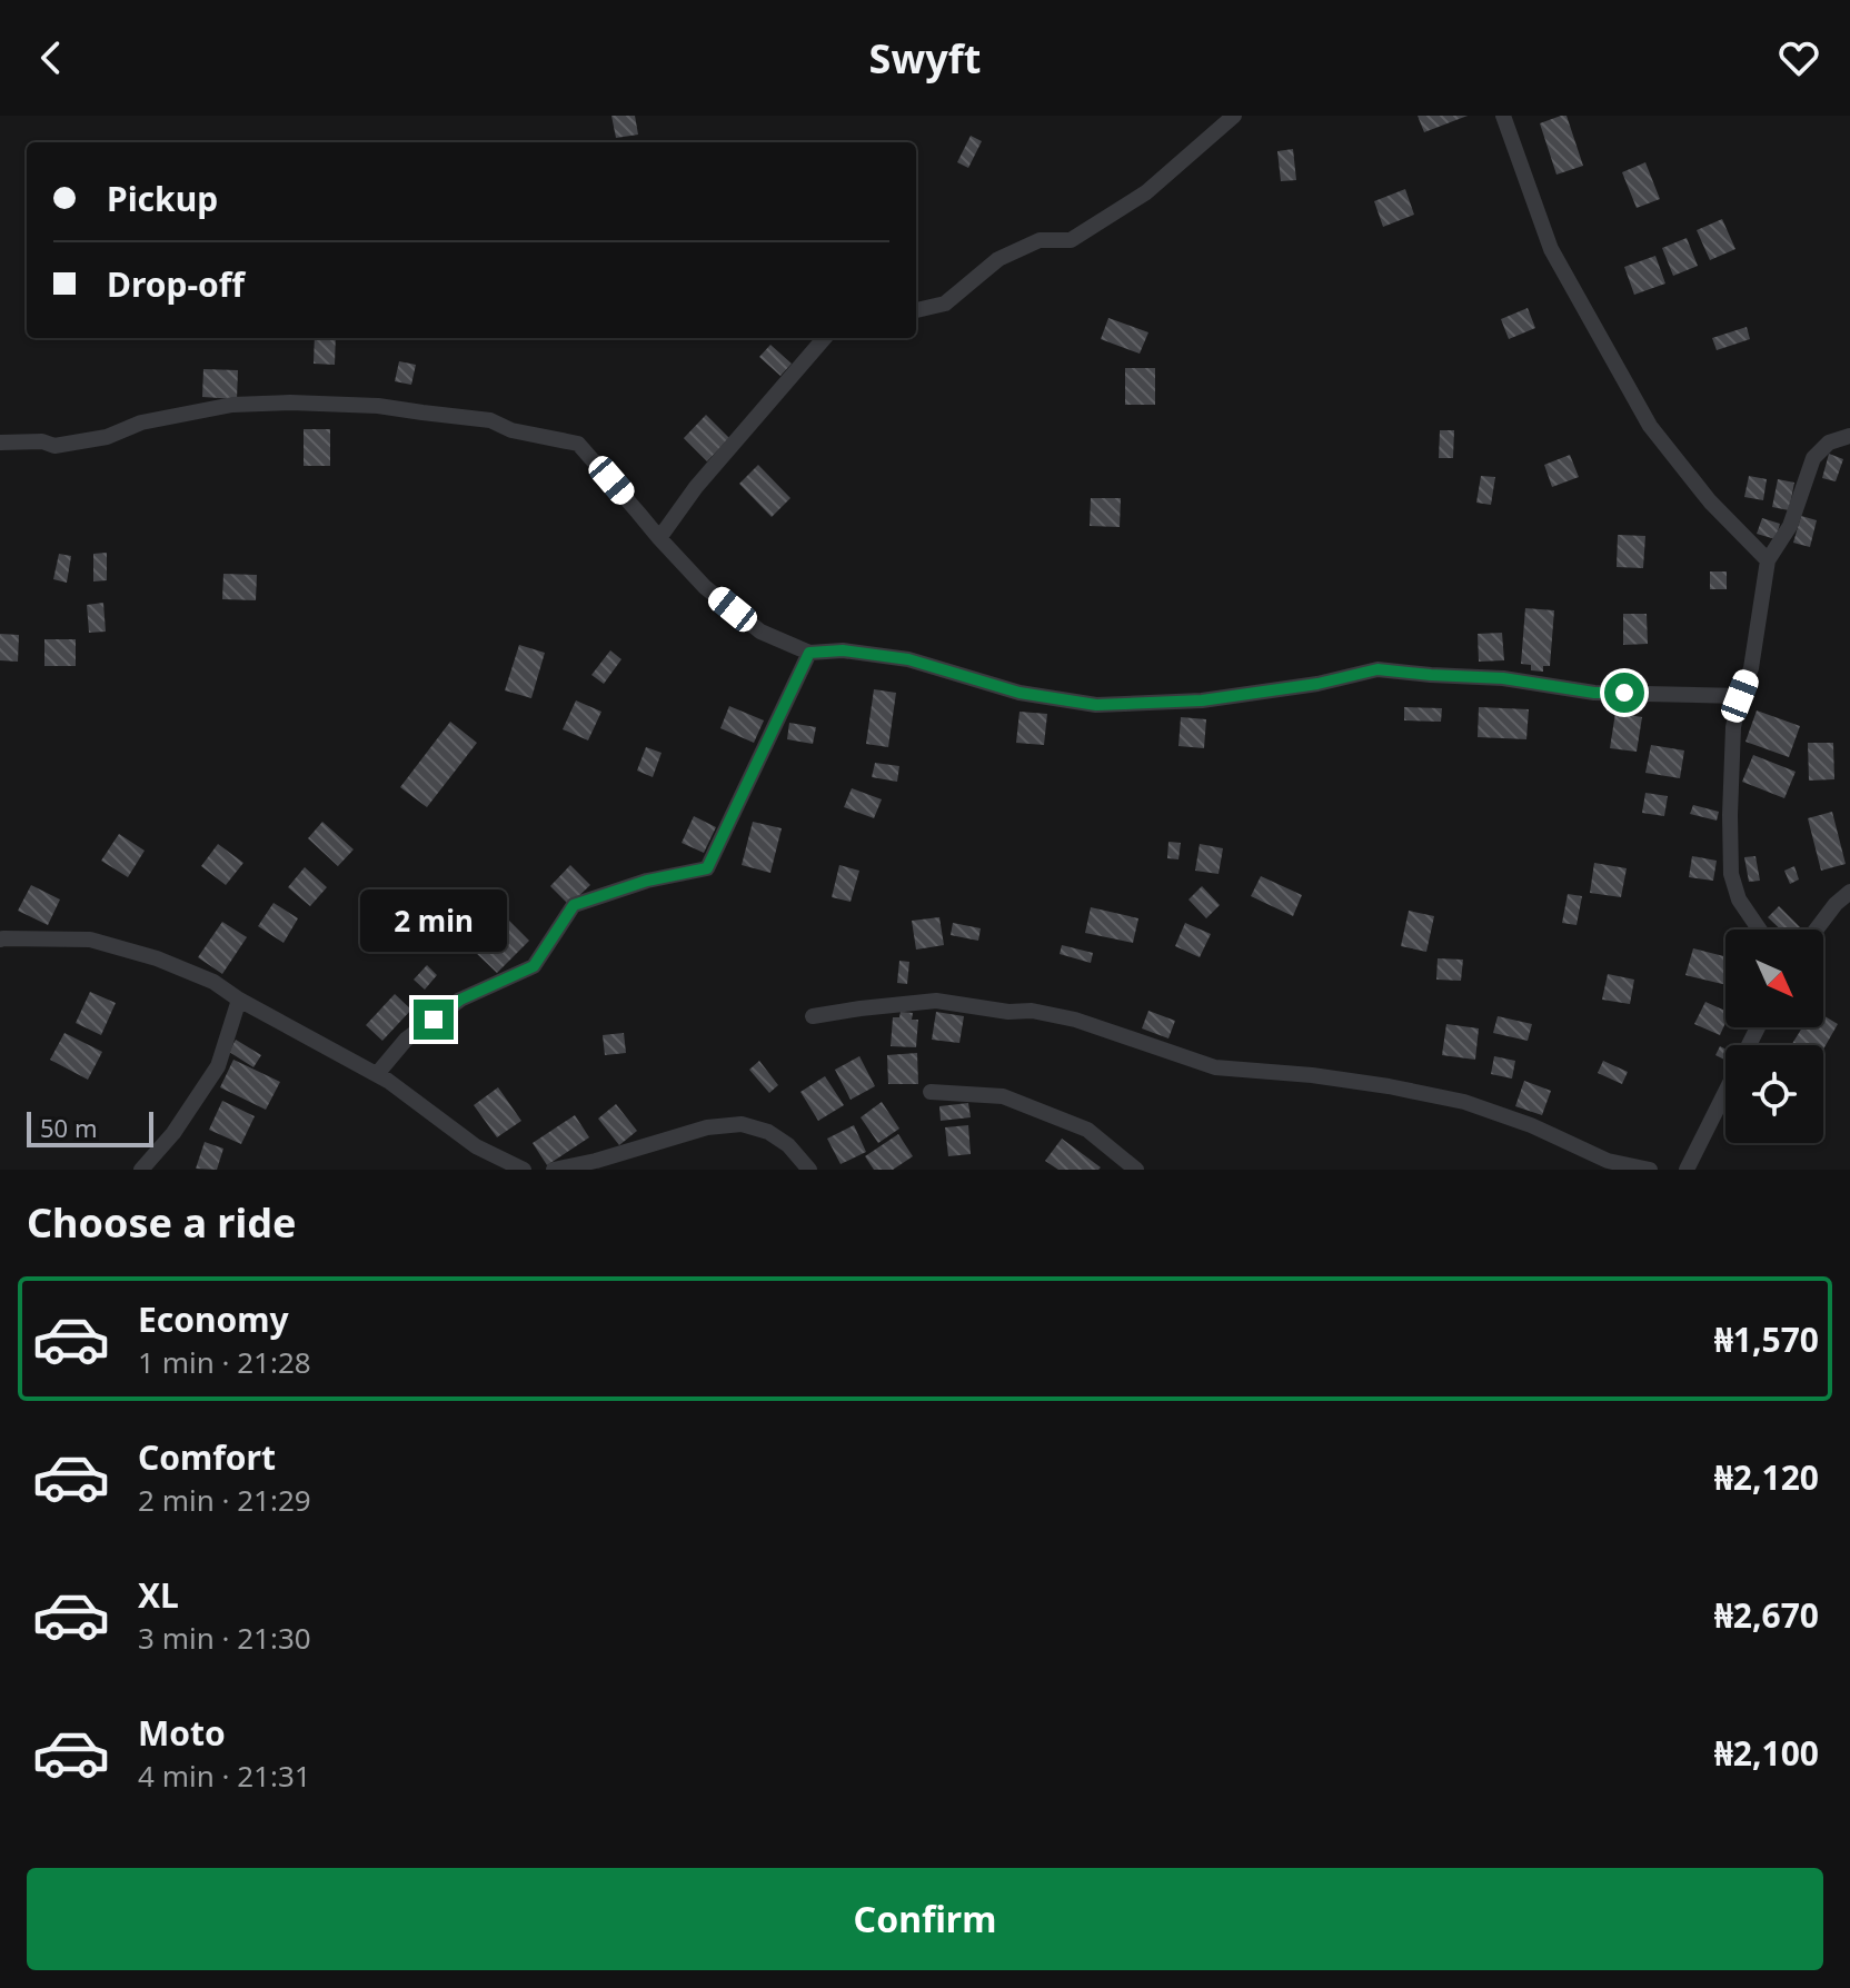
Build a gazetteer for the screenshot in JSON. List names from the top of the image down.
{
  "scale_bar": "50 m",
  "north": "bottom right",
  "page": {
    "header": "Swyft",
    "banner": ["Pickup", "Drop-off"],
    "bubble": "2 min",
    "scale": "50 m",
    "heading": "Choose a ride",
    "list": [
      {
        "name": "Economy",
        "note": "1 min · 21:28",
        "value": "₦1,570"
      },
      {
        "name": "Comfort",
        "note": "2 min · 21:29",
        "value": "₦2,120"
      },
      {
        "name": "XL",
        "note": "3 min · 21:30",
        "value": "₦2,670"
      },
      {
        "name": "Moto",
        "note": "4 min · 21:31",
        "value": "₦2,100"
      }
    ],
    "buttons": "Confirm"
  }
}
